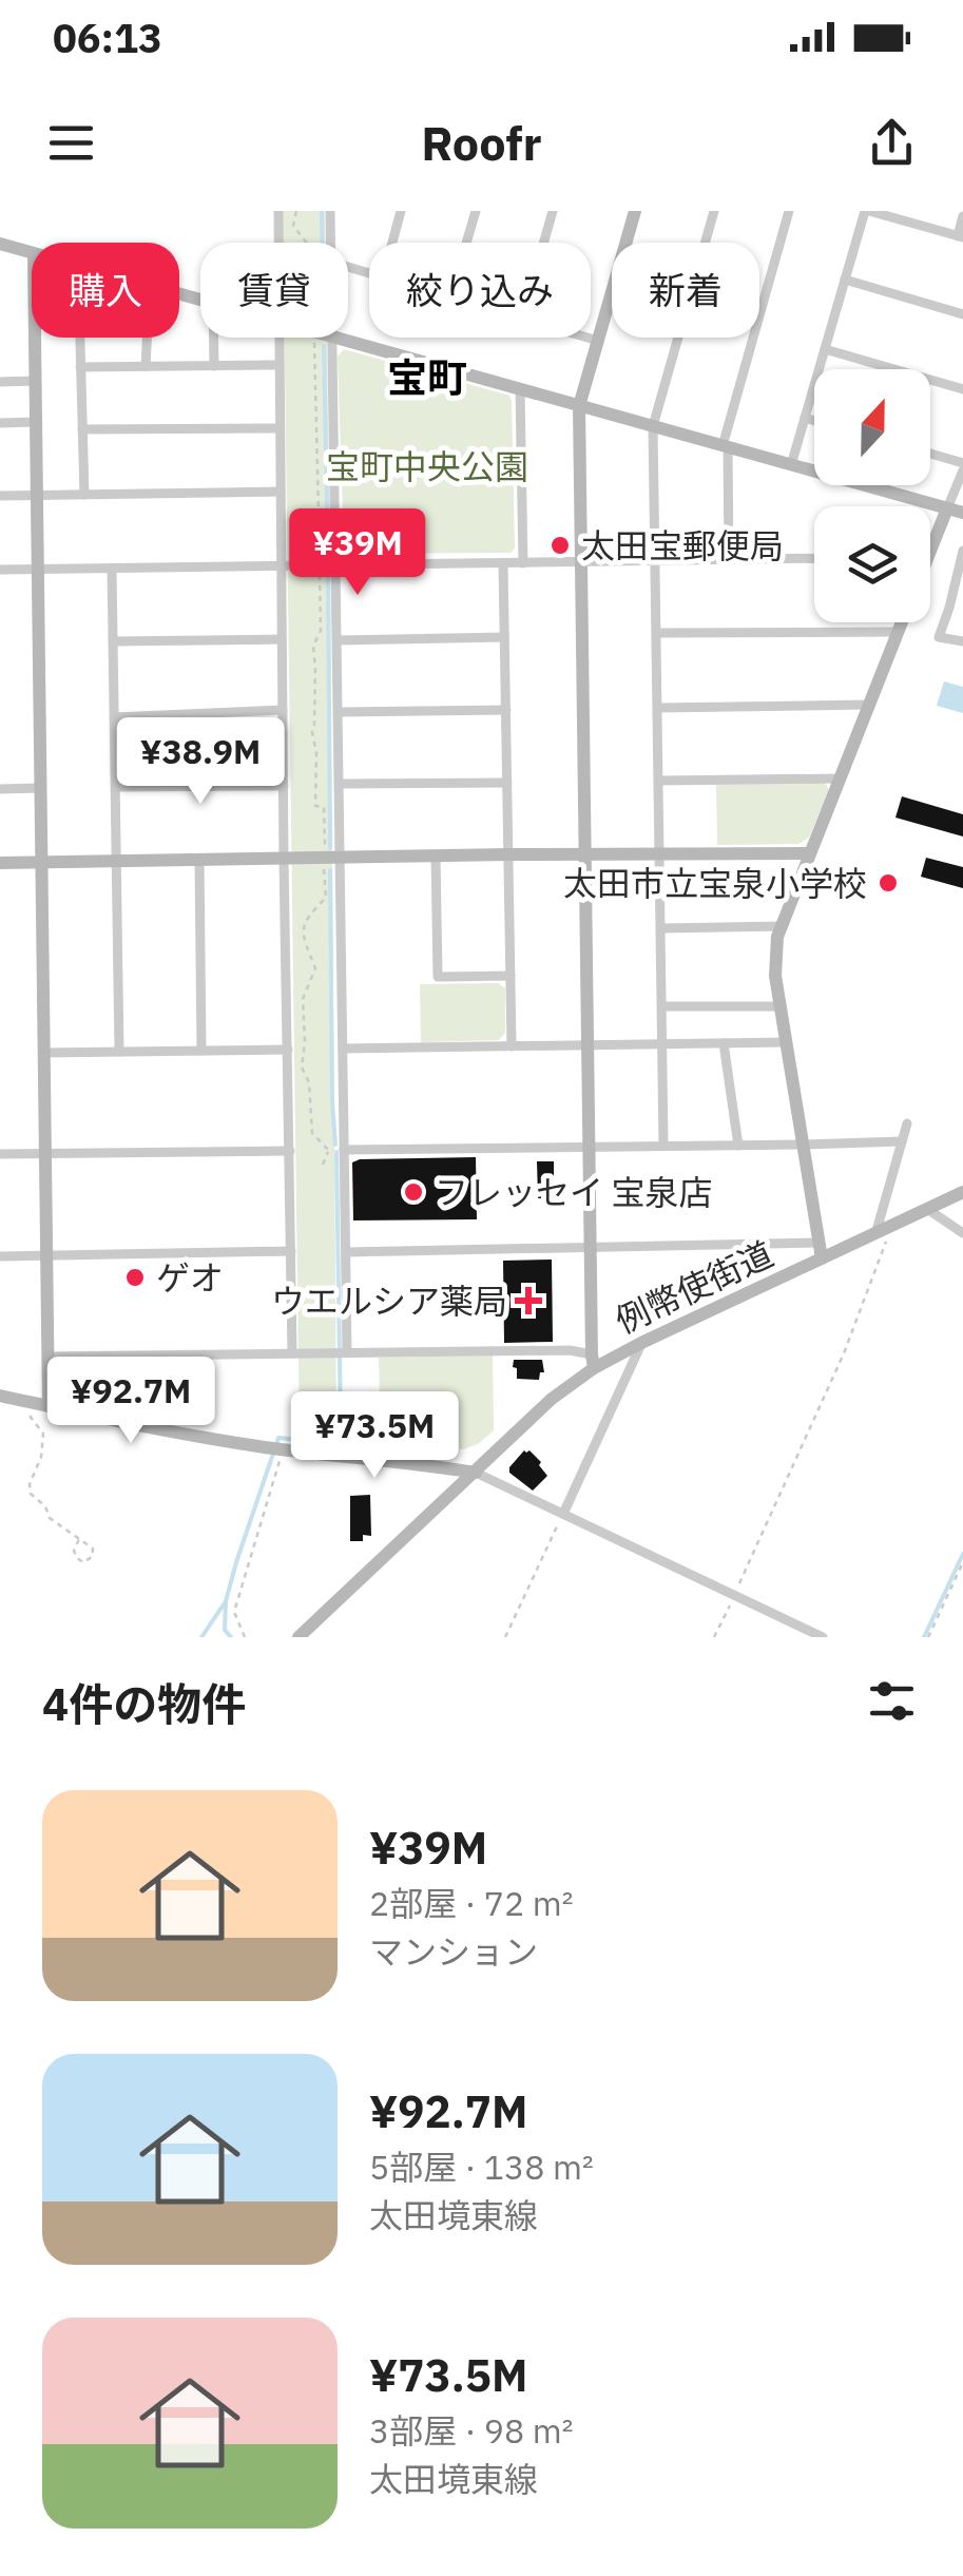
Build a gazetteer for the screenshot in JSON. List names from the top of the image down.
{
  "streets": {
    "street": ["例幣使街道"]
  },
  "districts": ["宝町"],
  "parks": ["宝町中央公園"],
  "places": {
    "other": [
      "太田宝郵便局",
      "太田市立宝泉小学校",
      "フレッセイ 宝泉店",
      "ゲオ"
    ],
    "health": ["ウエルシア薬局"]
  },
  "north": "top",
  "page": {
    "status": "06:13",
    "header": "Roofr",
    "chip": [
      "購入",
      "賃貸",
      "絞り込み",
      "新着"
    ],
    "price": [
      "¥39M",
      "¥38.9M",
      "¥92.7M",
      "¥73.5M"
    ],
    "heading": "4件の物件",
    "list": [
      {
        "name": "¥39M",
        "note": "2部屋 · 72 m² · マンション"
      },
      {
        "name": "¥92.7M",
        "note": "5部屋 · 138 m² · 太田境東線"
      },
      {
        "name": "¥73.5M",
        "note": "3部屋 · 98 m² · 太田境東線"
      }
    ]
  }
}
